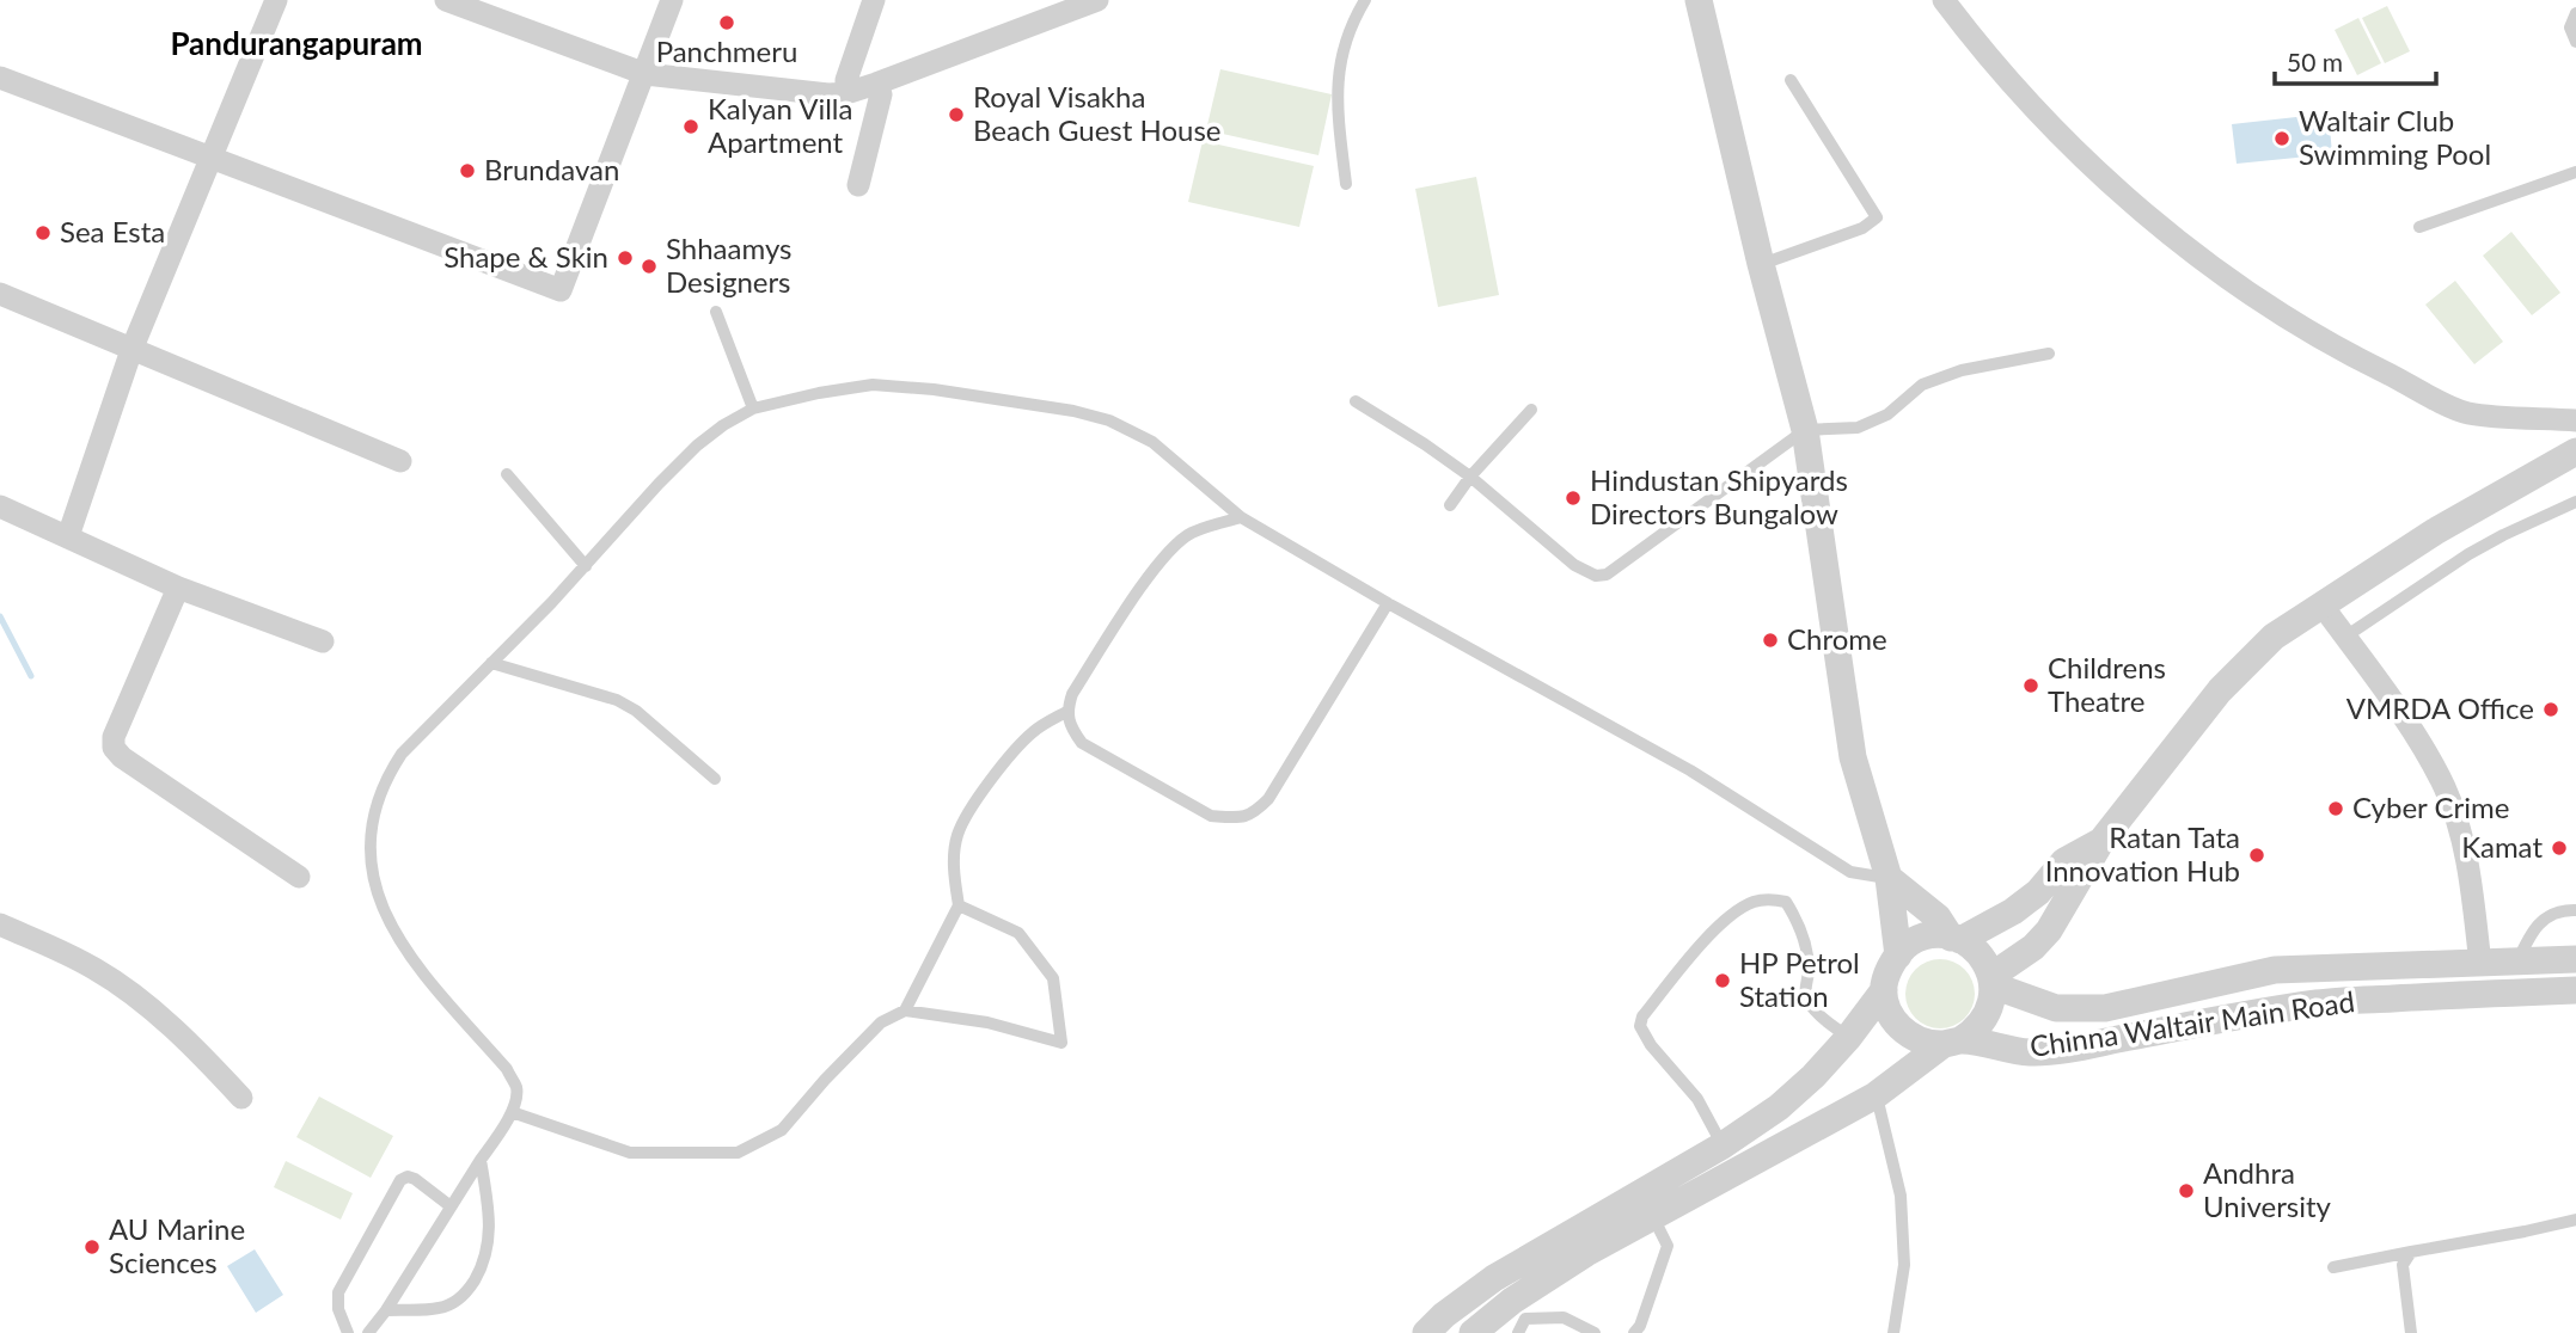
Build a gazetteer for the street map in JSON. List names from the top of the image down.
{
  "streets": {
    "street": ["Chinna Waltair Main Road"]
  },
  "districts": ["Pandurangapuram"],
  "places": [
    "Panchmeru",
    "Royal Visakha Beach Guest House",
    "Kalyan Villa Apartment",
    "Waltair Club Swimming Pool",
    "Brundavan",
    "Sea Esta",
    "Shape & Skin",
    "Shhaamys Designers",
    "Hindustan Shipyards Directors Bungalow",
    "Chrome",
    "Childrens Theatre",
    "VMRDA Office",
    "Cyber Crime",
    "Kamat",
    "Ratan Tata Innovation Hub",
    "HP Petrol Station",
    "Andhra University",
    "AU Marine Sciences"
  ],
  "scale_bar": "50 m"
}
